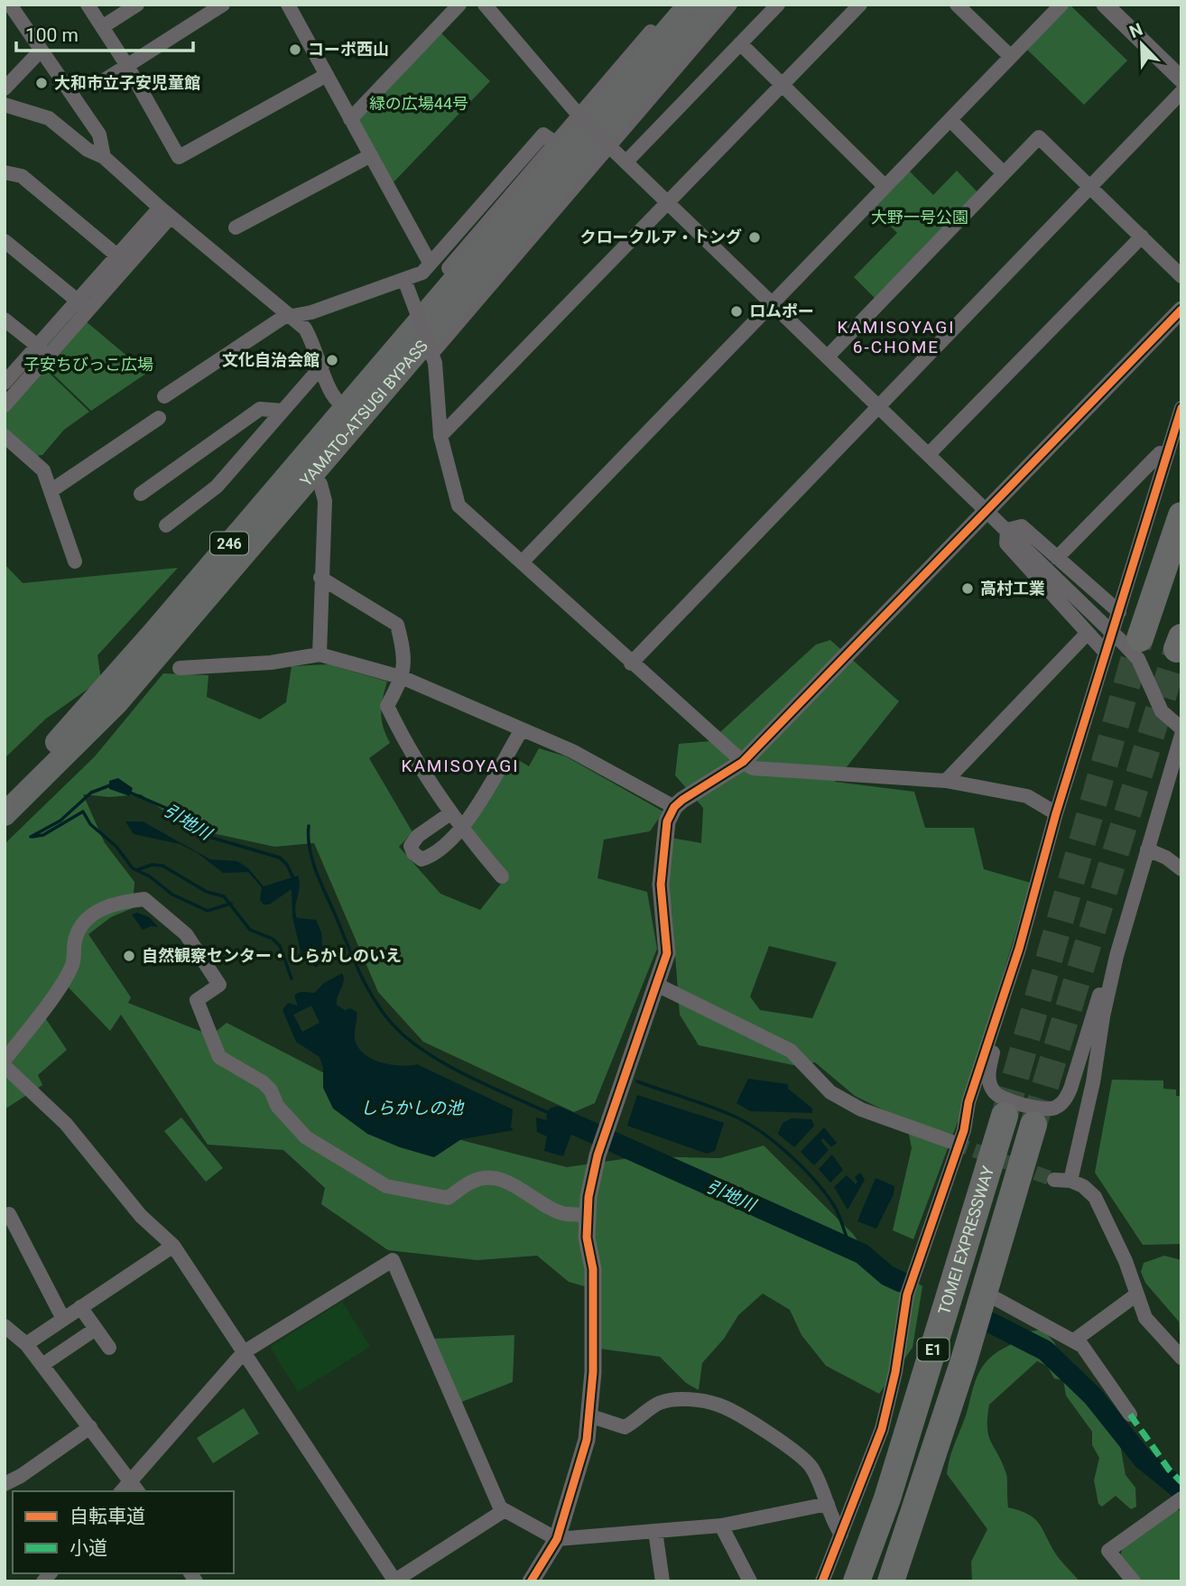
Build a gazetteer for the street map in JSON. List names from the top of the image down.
{
  "streets": {
    "highway": [
      "YAMATO-ATSUGI BYPASS",
      "246",
      "TOMEI EXPRESSWAY",
      "E1"
    ]
  },
  "crossings": [
    ["YAMATO-ATSUGI BYPASS", "246"]
  ],
  "districts": ["KAMISOYAGI 6-CHOME", "KAMISOYAGI"],
  "water": ["引地川", "しらかしの池"],
  "parks": ["緑の広場44号", "大野一号公園", "子安ちびっこ広場"],
  "places": [
    "コーポ西山",
    "大和市立子安児童館",
    "クロークルア・トング",
    "ロムポー",
    "文化自治会館",
    "高村工業",
    "自然観察センター・しらかしのいえ"
  ],
  "legend": ["自転車道", "小道"],
  "scale_bar": "100 m",
  "north": "top left"
}
